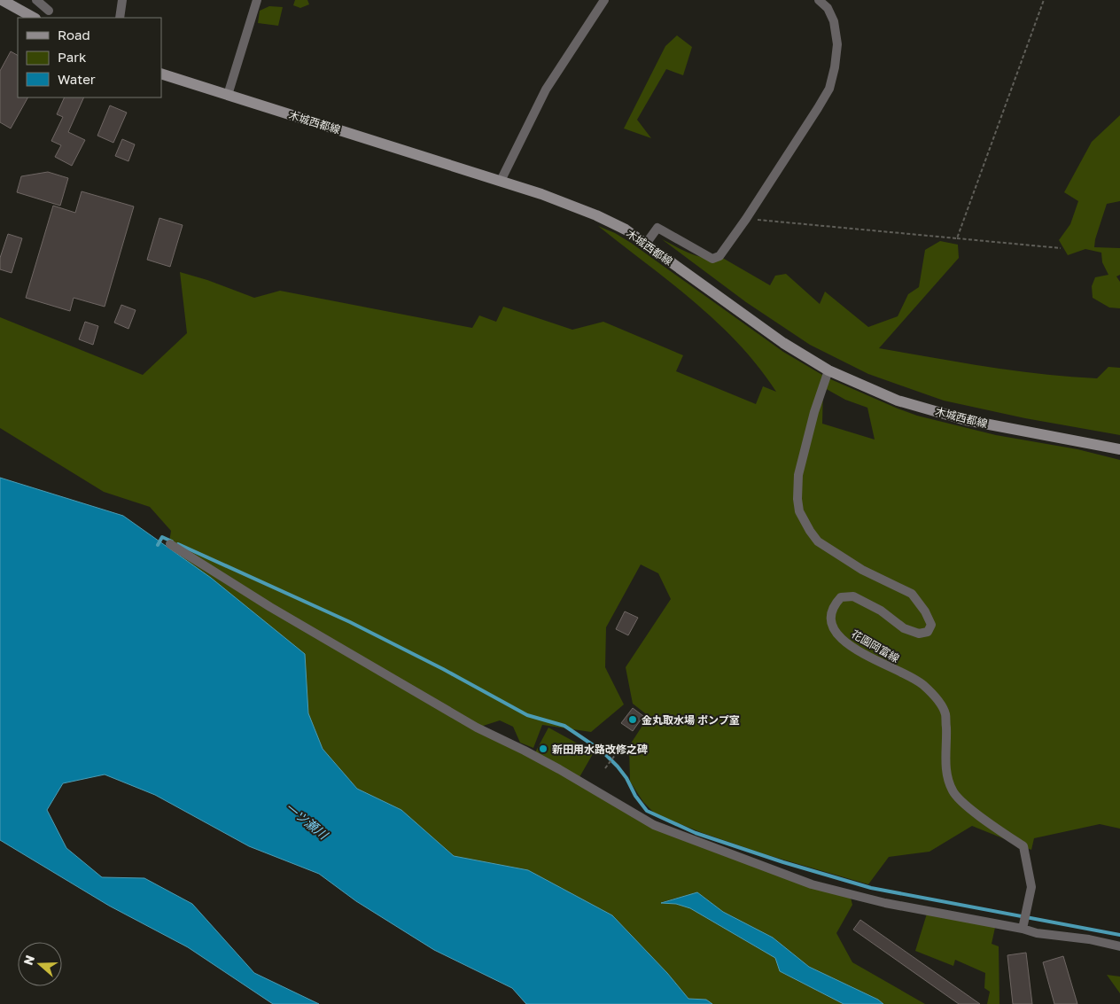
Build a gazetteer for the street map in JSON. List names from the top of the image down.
{
  "streets": {
    "main road": ["木城西都線"],
    "street": ["花園岡富線"]
  },
  "crossings": [
    ["木城西都線", "花園岡富線"]
  ],
  "water": ["一ツ瀬川"],
  "places": ["金丸取水場 ポンプ室", "新田用水路改修之碑"],
  "legend": ["Road", "Park", "Water"],
  "north": "left"
}
